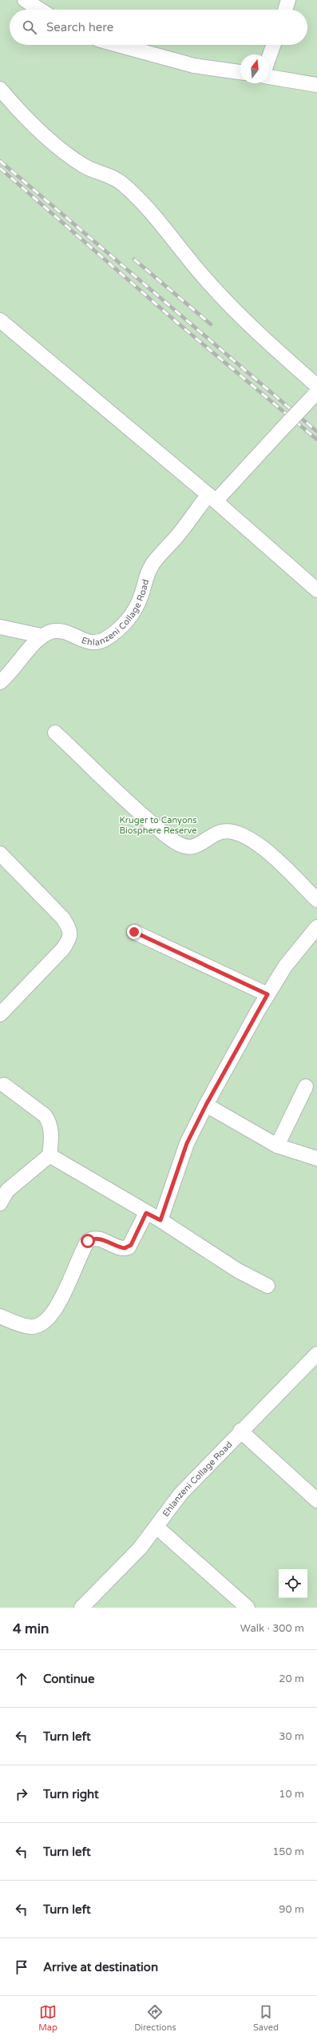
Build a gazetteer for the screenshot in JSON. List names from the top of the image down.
{
  "streets": {
    "street": ["Ehlanzeni Collage Road"]
  },
  "parks": ["Kruger to Canyons Biosphere Reserve"],
  "north": "top",
  "page": {
    "search": "Search here",
    "heading": ["4 min", "Walk · 300 m"],
    "list": [
      ["Continue", "20 m"],
      ["Turn left", "30 m"],
      ["Turn right", "10 m"],
      ["Turn left", "150 m"],
      ["Turn left", "90 m"],
      "Arrive at destination"
    ],
    "nav": ["Map", "Directions", "Saved"]
  }
}
